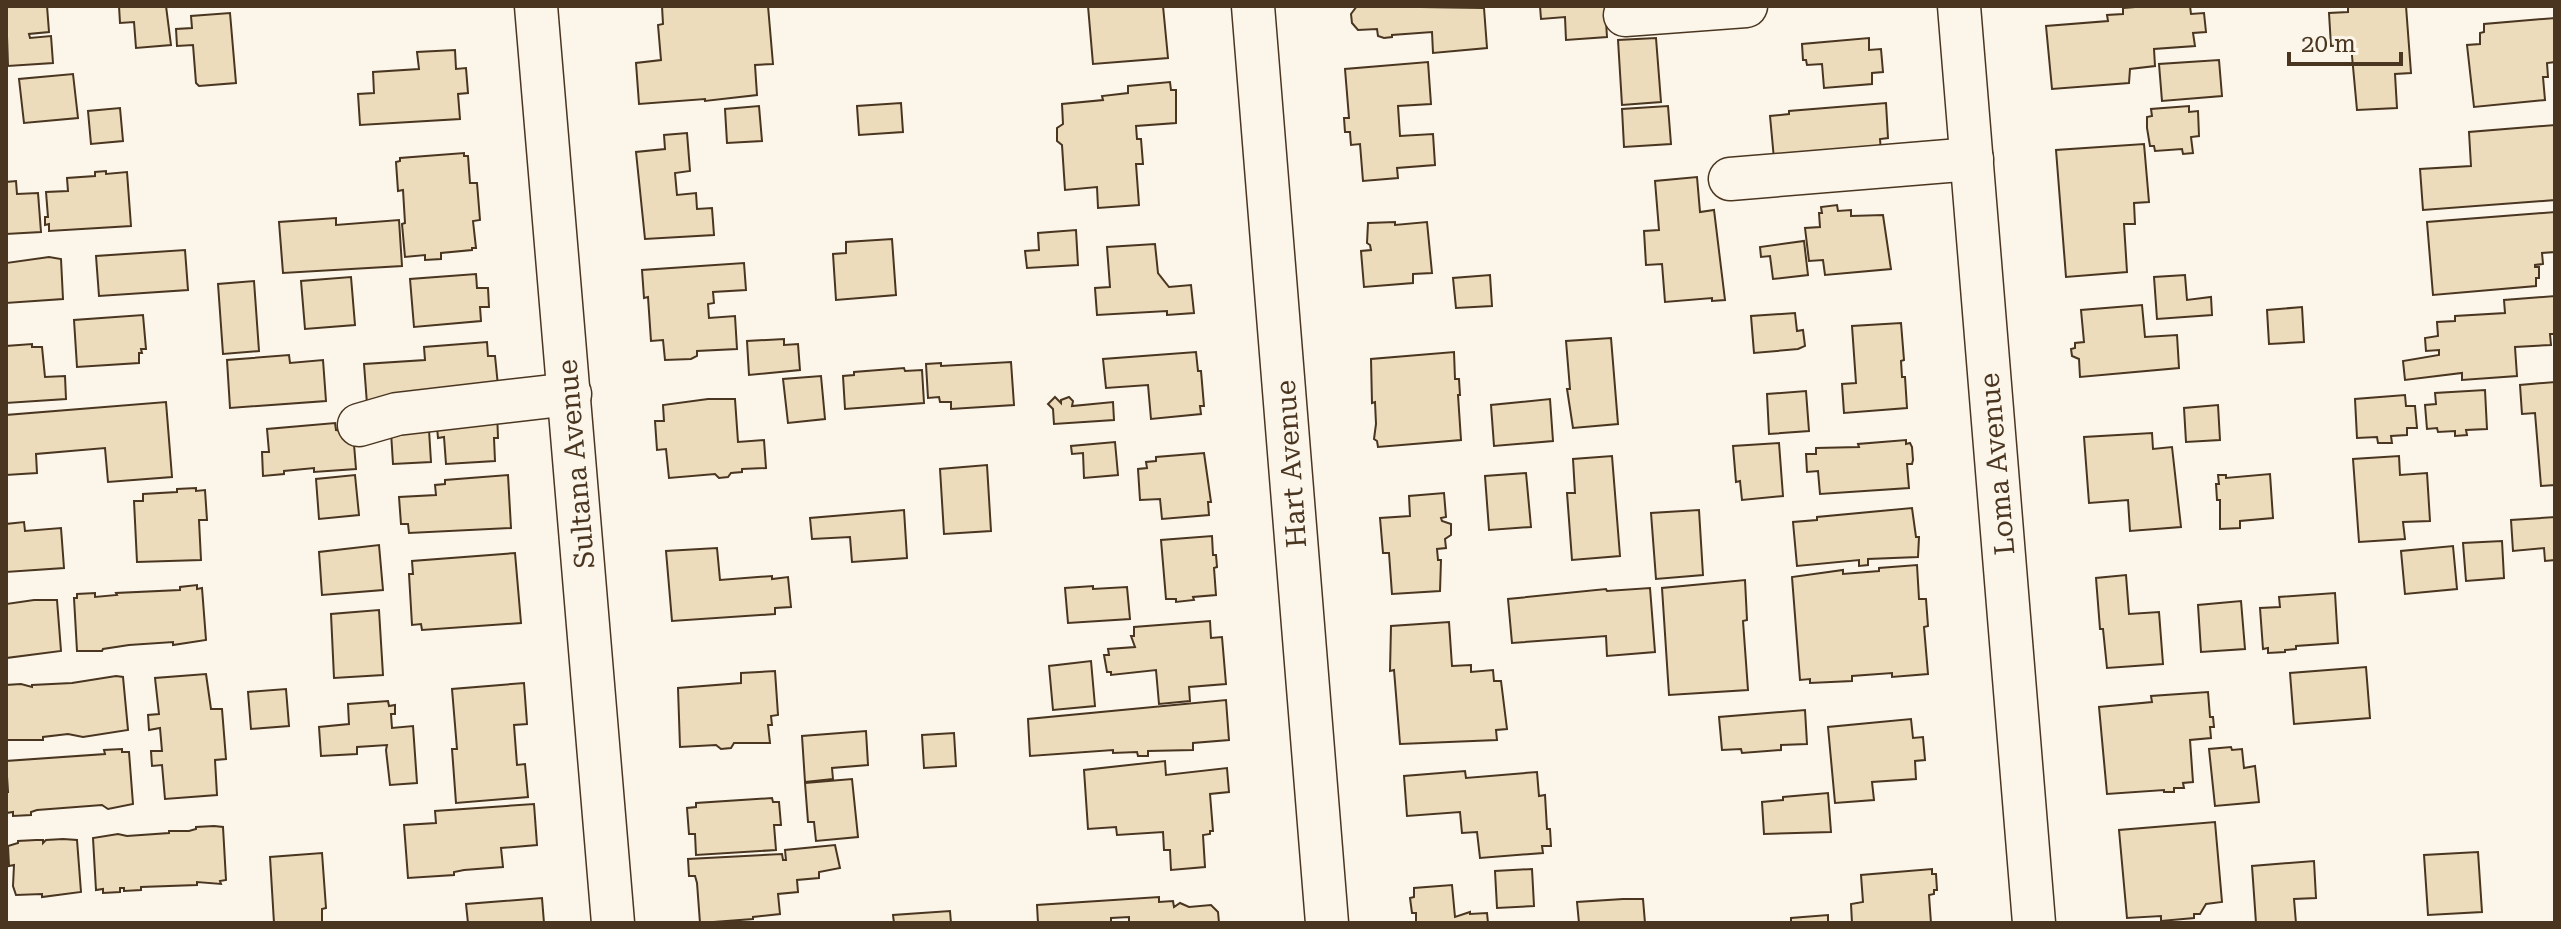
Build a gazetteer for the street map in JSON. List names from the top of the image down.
{
  "streets": {
    "street": ["Sultana Avenue", "Hart Avenue", "Loma Avenue"]
  },
  "scale_bar": "20 m"
}
